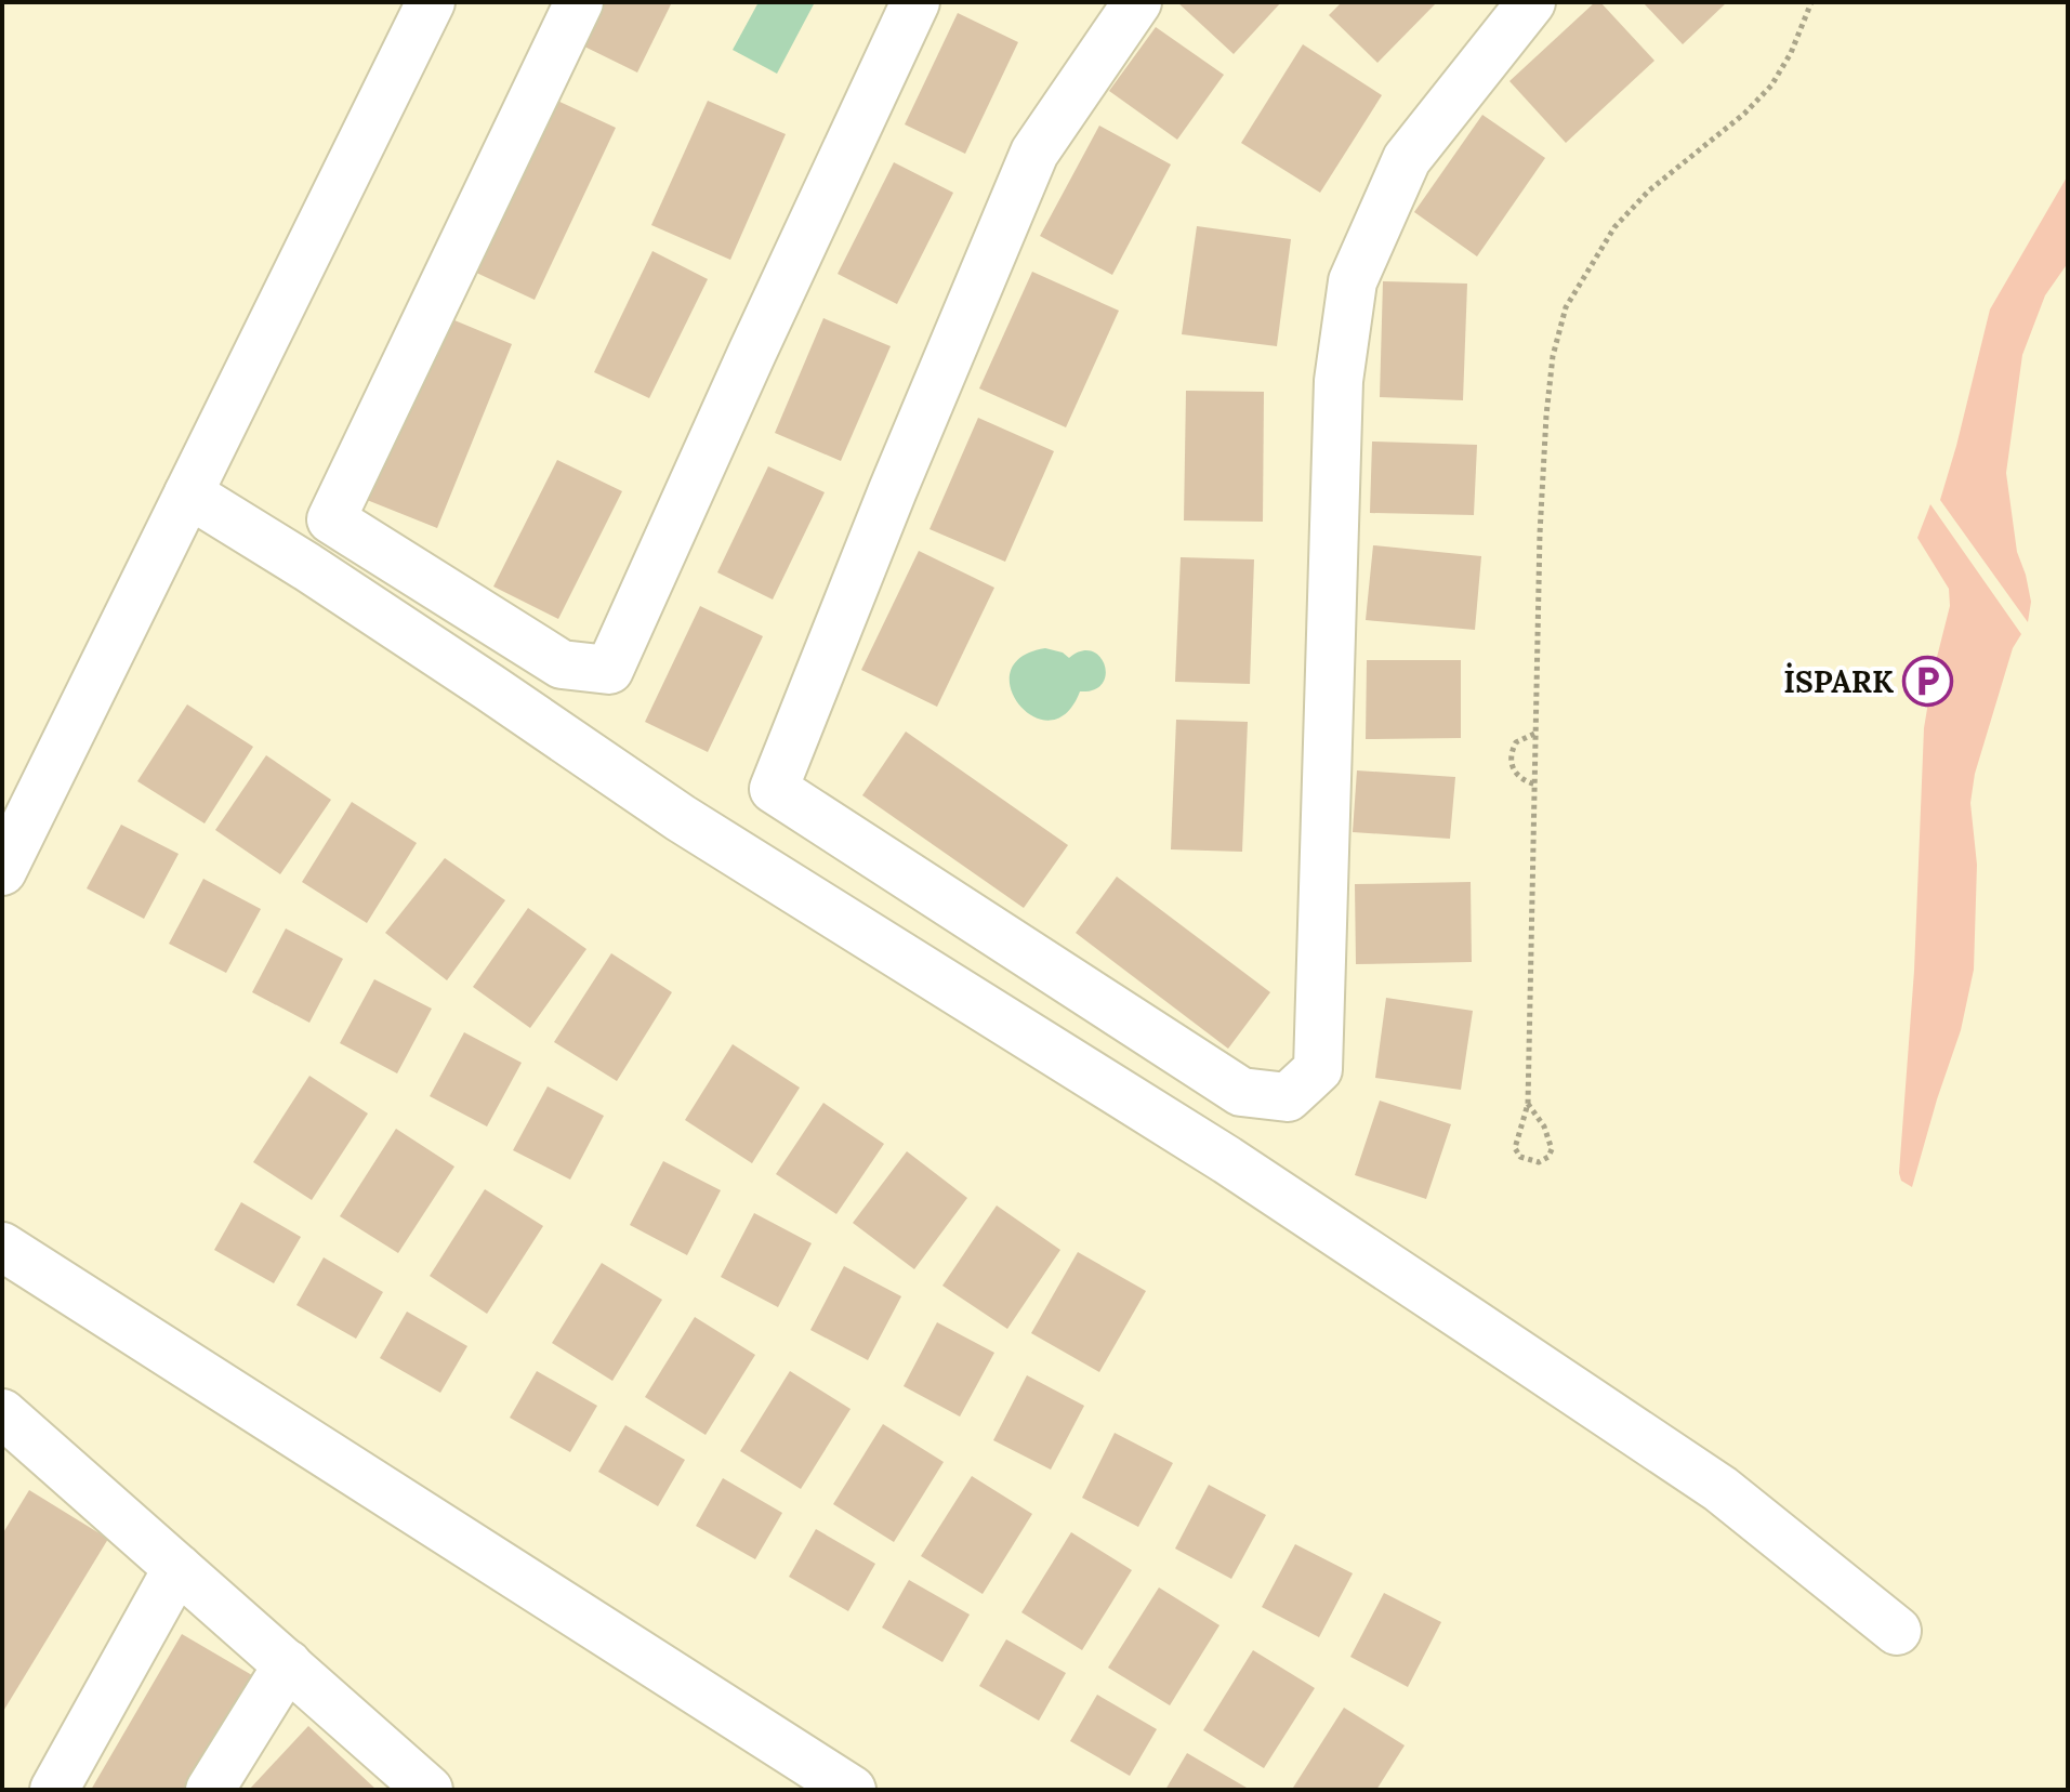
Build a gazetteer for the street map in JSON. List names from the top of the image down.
{
  "places": {
    "parking": ["İSPARK"]
  }
}
